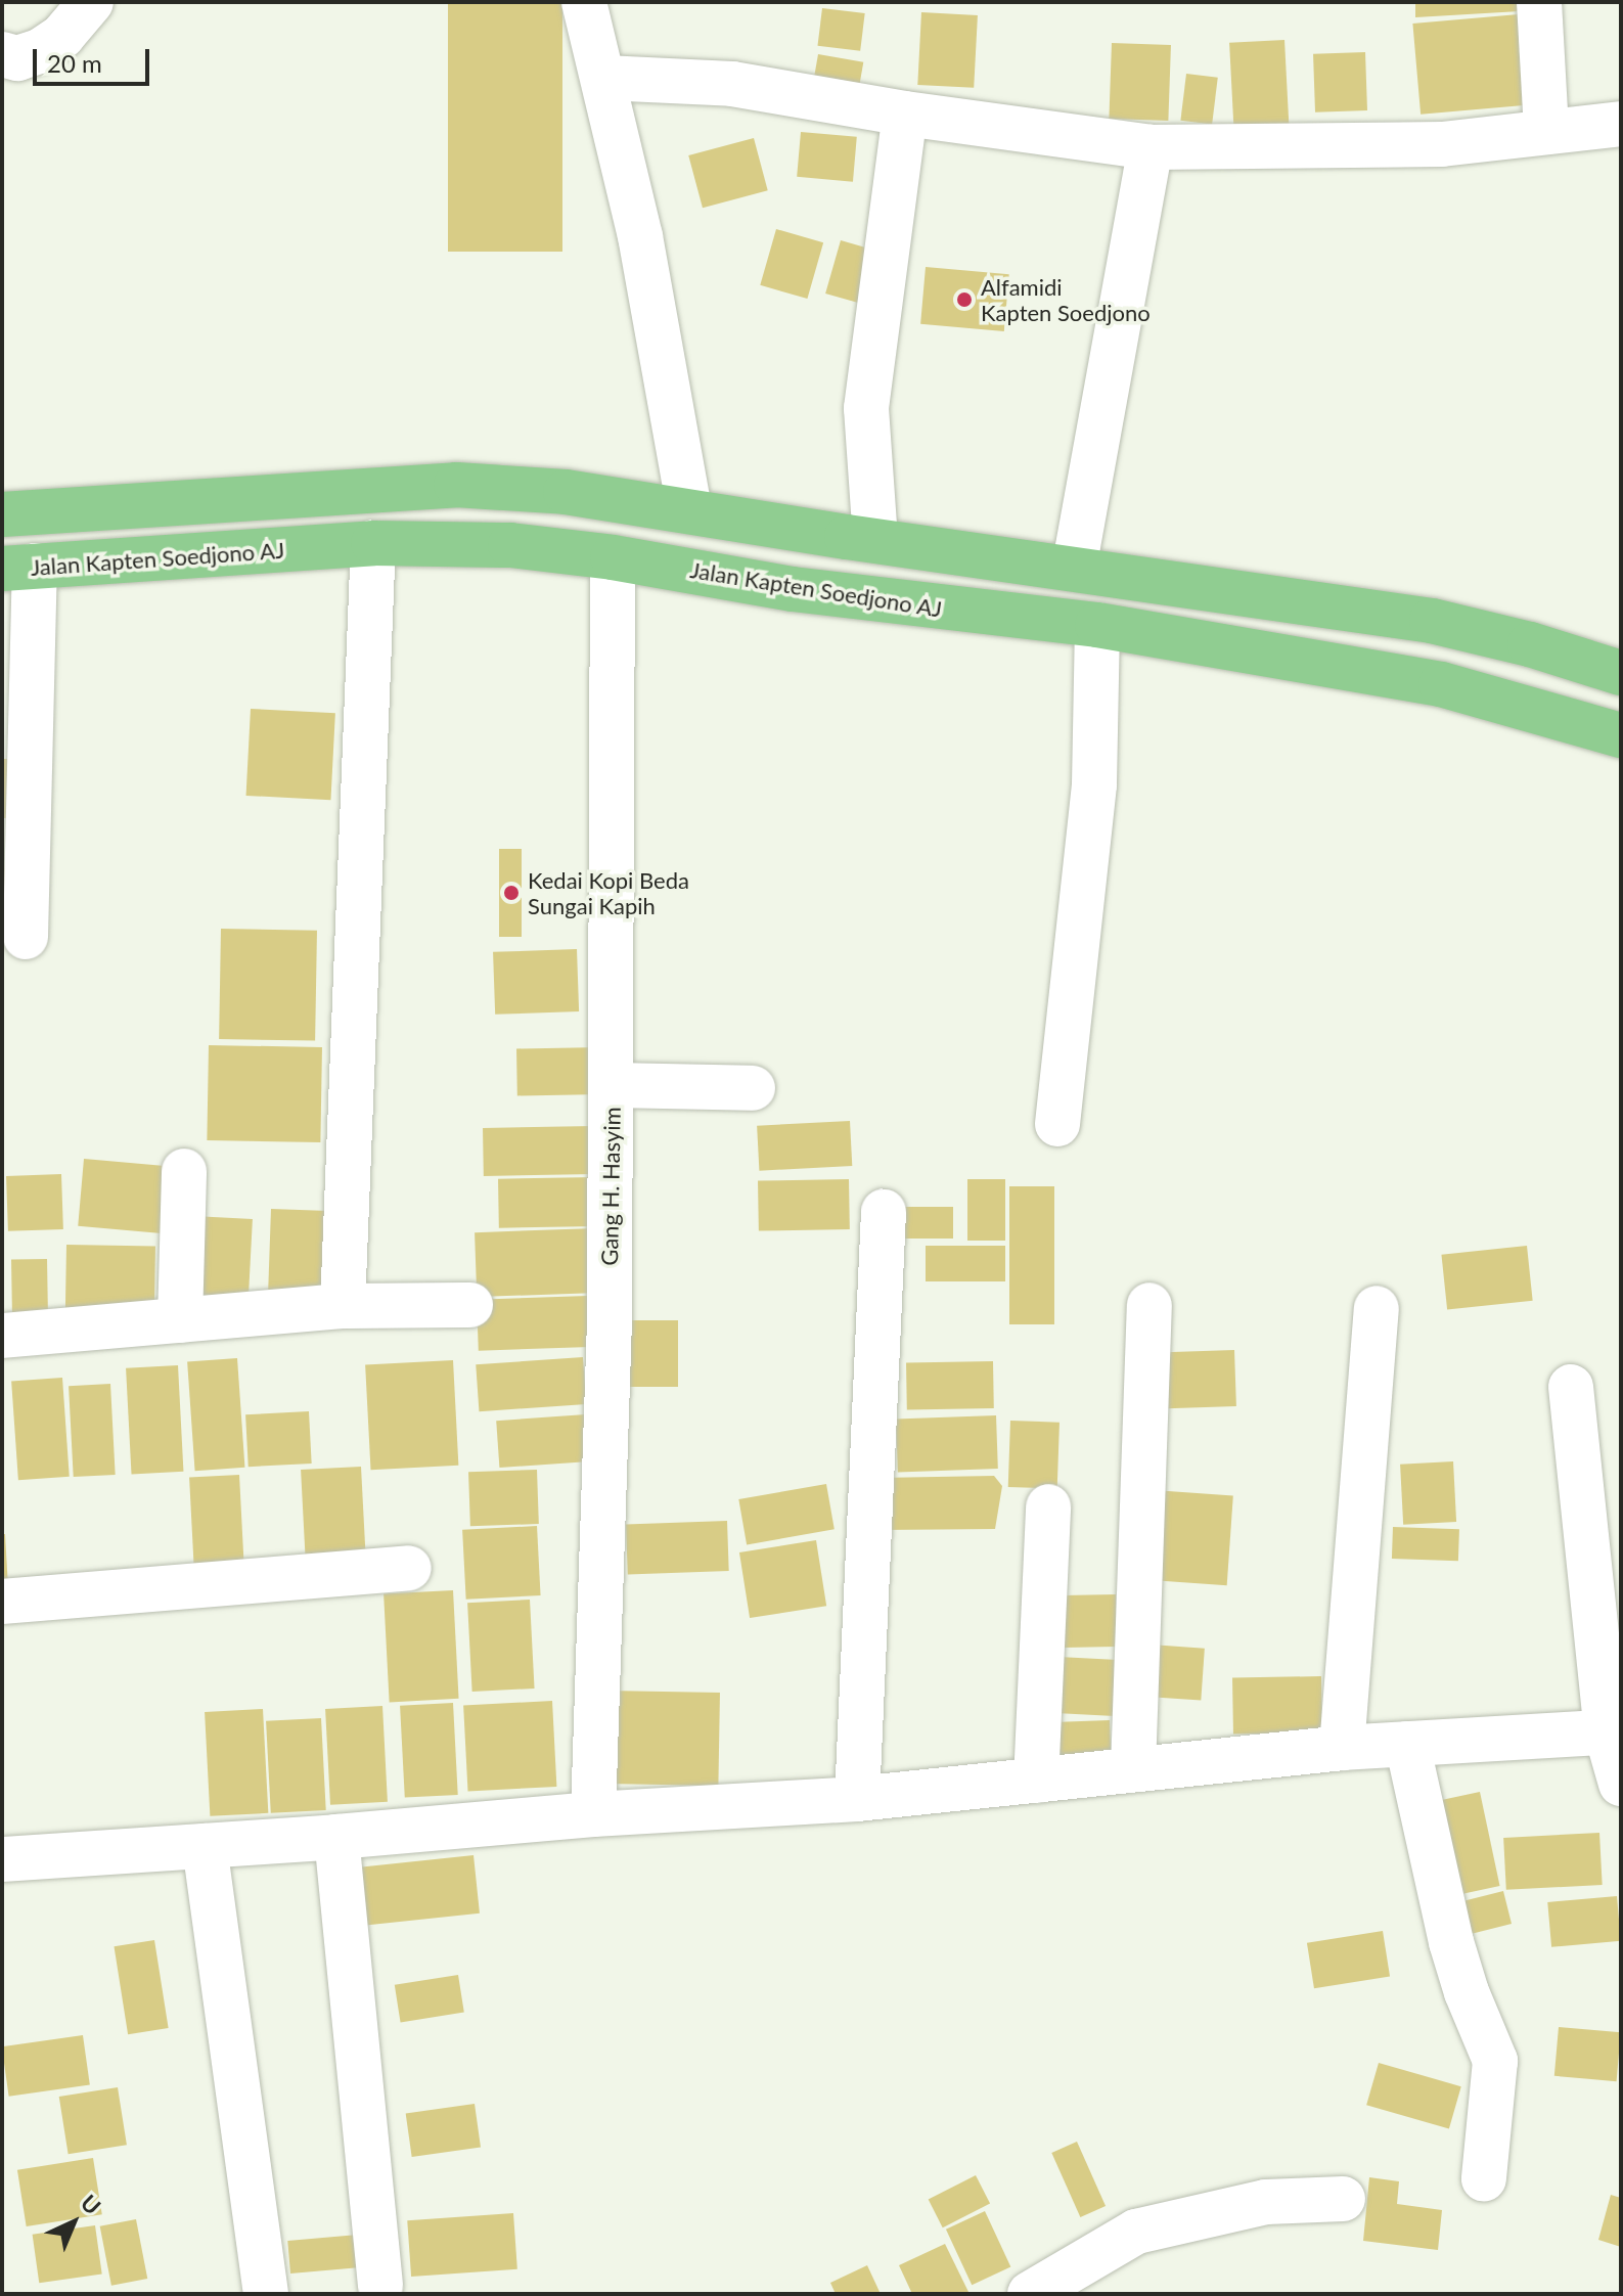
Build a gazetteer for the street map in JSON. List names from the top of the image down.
{
  "streets": {
    "main road": ["Jalan Kapten Soedjono AJ"],
    "street": ["Gang H. Hasyim"]
  },
  "crossings": [
    ["Jalan Kapten Soedjono AJ", "Gang H. Hasyim"]
  ],
  "places": ["Alfamidi Kapten Soedjono", "Kedai Kopi Beda Sungai Kapih"],
  "scale_bar": "20 m",
  "north": "top right"
}
